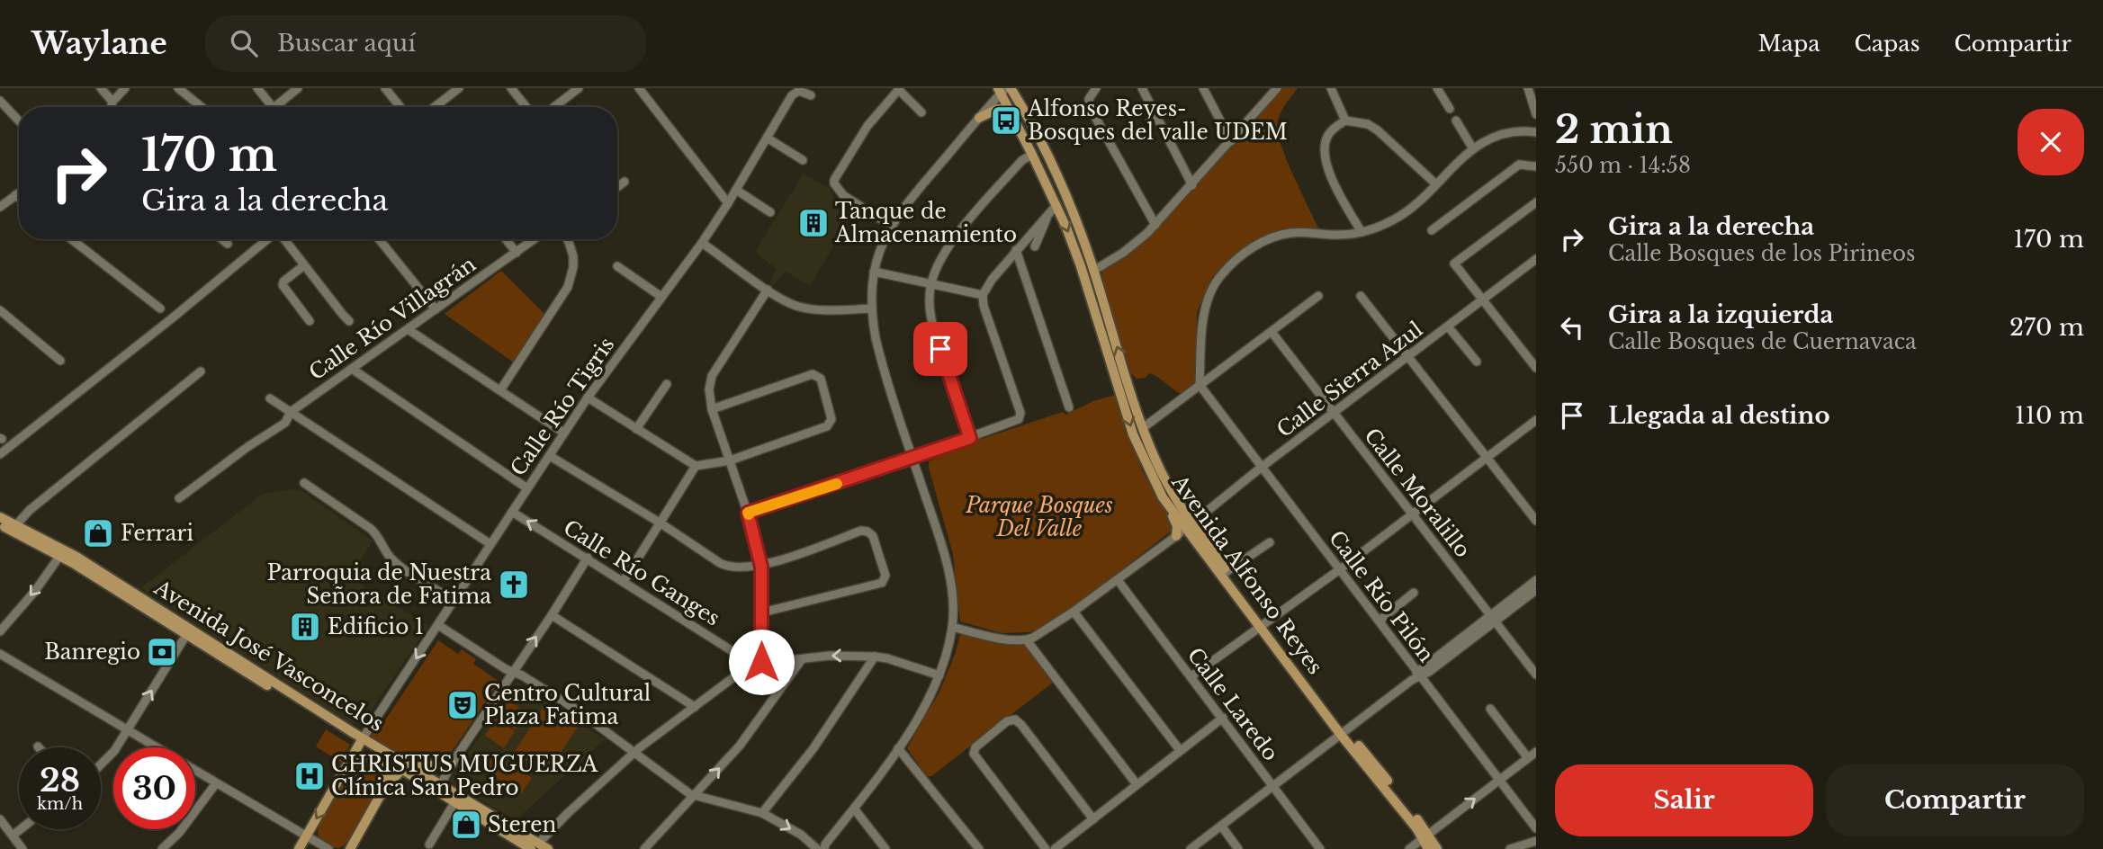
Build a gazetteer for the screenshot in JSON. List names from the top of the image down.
{
  "streets": {
    "main road": ["Avenida Alfonso Reyes", "Avenida José Vasconcelos"],
    "street": [
      "Calle Río Villagrán",
      "Calle Sierra Azul",
      "Calle Río Tigris",
      "Calle Moralillo",
      "Calle Río Ganges",
      "Calle Río Pilón",
      "Calle Laredo"
    ]
  },
  "crossings": [
    ["Calle Sierra Azul", "Calle Moralillo"],
    ["Calle Sierra Azul", "Avenida Alfonso Reyes"],
    ["Calle Sierra Azul", "Calle Río Pilón"],
    ["Calle Sierra Azul", "Calle Laredo"],
    ["Calle Río Tigris", "Calle Río Ganges"],
    ["Calle Río Tigris", "Avenida José Vasconcelos"]
  ],
  "parks": ["Parque Bosques Del Valle"],
  "places": {
    "bus stop": ["Alfonso Reyes- Bosques del valle UDEM"],
    "building": ["Tanque de Almacenamiento", "Edificio 1"],
    "shop": ["Ferrari", "Steren"],
    "church": ["Parroquia de Nuestra Señora de Fatima"],
    "bank": ["Banregio"],
    "theatre": ["Centro Cultural Plaza Fatima"],
    "hospital": ["CHRISTUS MUGUERZA Clínica San Pedro"]
  },
  "page": {
    "header": "Waylane",
    "search": "Buscar aquí",
    "nav": ["Mapa", "Capas", "Compartir"],
    "heading": ["2 min", "550 m · 14:58"],
    "turn": ["170 m", "Gira a la derecha"],
    "list": [
      {
        "name": "Gira a la derecha",
        "note": "Calle Bosques de los Pirineos",
        "value": "170 m"
      },
      {
        "name": "Gira a la izquierda",
        "note": "Calle Bosques de Cuernavaca",
        "value": "270 m"
      },
      {
        "name": "Llegada al destino",
        "value": "110 m"
      }
    ],
    "speed": "28 km/h",
    "limit": "30",
    "buttons": ["Salir", "Compartir"]
  }
}
